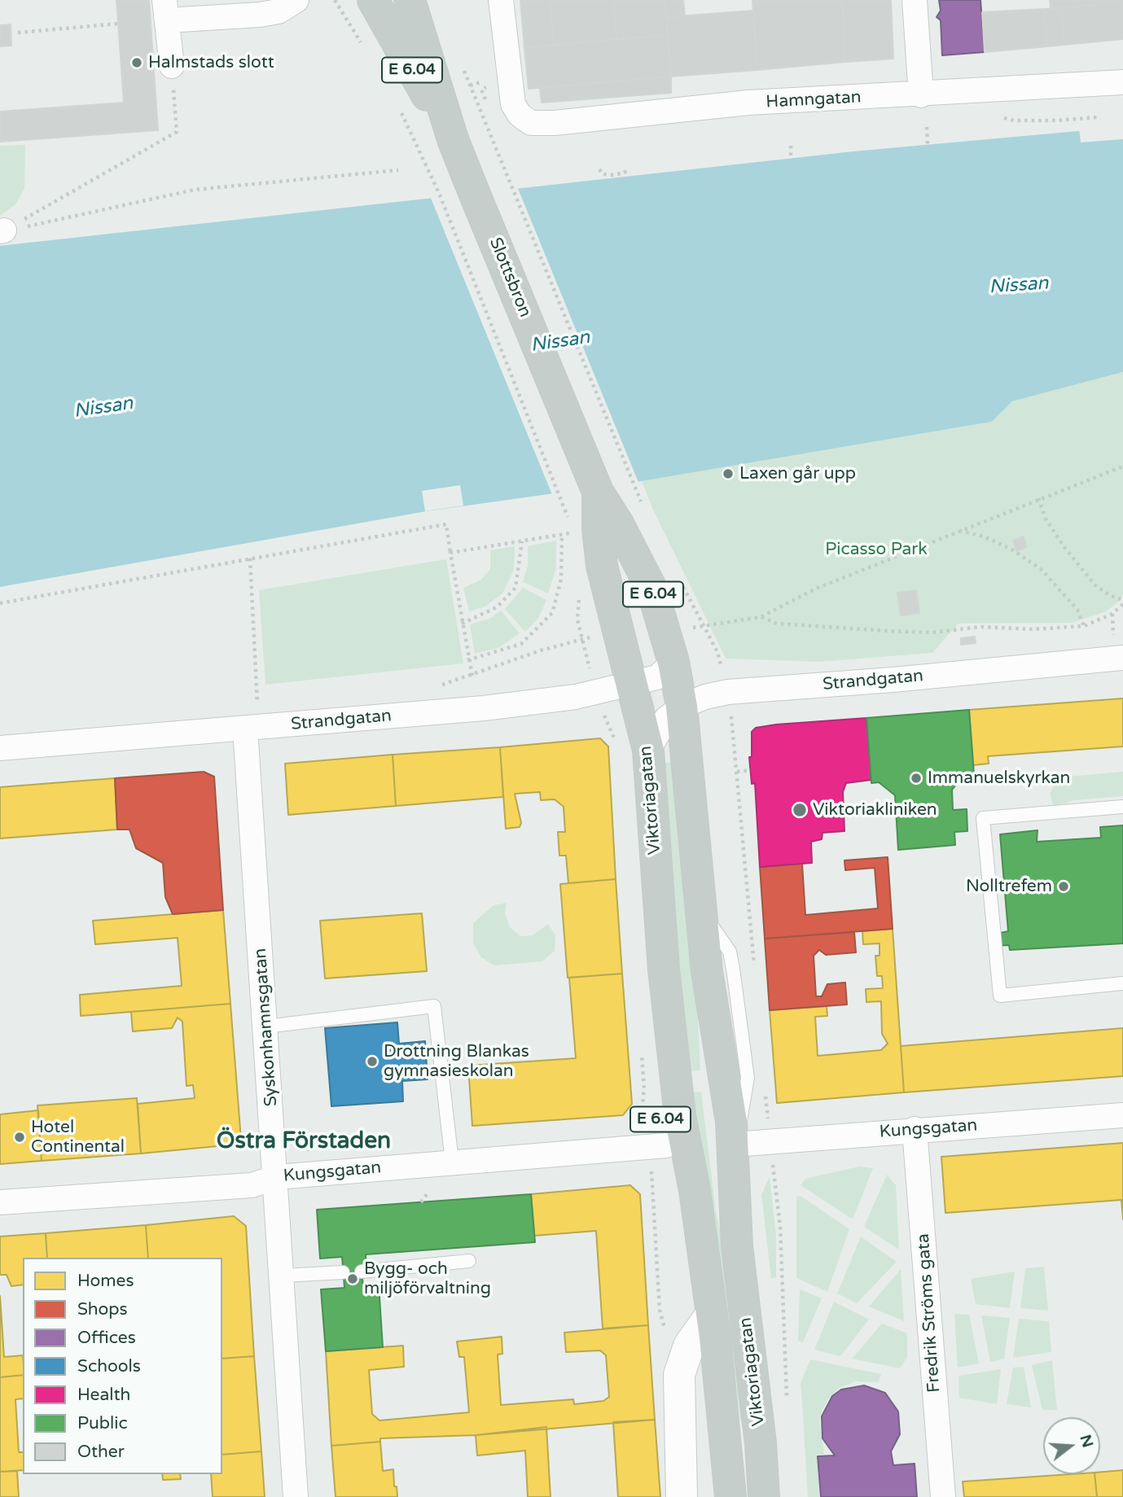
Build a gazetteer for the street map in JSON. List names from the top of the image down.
{
  "streets": {
    "highway": ["E 6.04", "Slottsbron", "Viktoriagatan"],
    "street": [
      "Hamngatan",
      "Strandgatan",
      "Syskonhamnsgatan",
      "Kungsgatan",
      "Fredrik Ströms gata"
    ]
  },
  "crossings": [
    ["E 6.04", "Slottsbron"],
    ["Slottsbron", "Viktoriagatan"],
    ["Strandgatan", "Viktoriagatan"],
    ["Strandgatan", "Syskonhamnsgatan"],
    ["Viktoriagatan", "Kungsgatan"],
    ["Syskonhamnsgatan", "Kungsgatan"],
    ["Kungsgatan", "Fredrik Ströms gata"]
  ],
  "districts": ["Östra Förstaden"],
  "water": ["Nissan"],
  "parks": ["Picasso Park"],
  "places": [
    "Halmstads slott",
    "Laxen går upp",
    "Immanuelskyrkan",
    "Viktoriakliniken",
    "Nolltrefem",
    "Drottning Blankas gymnasieskolan",
    "Hotel Continental",
    "Bygg- och miljöförvaltning"
  ],
  "legend": [
    "Homes",
    "Shops",
    "Offices",
    "Schools",
    "Health",
    "Public",
    "Other"
  ],
  "north": "right"
}
